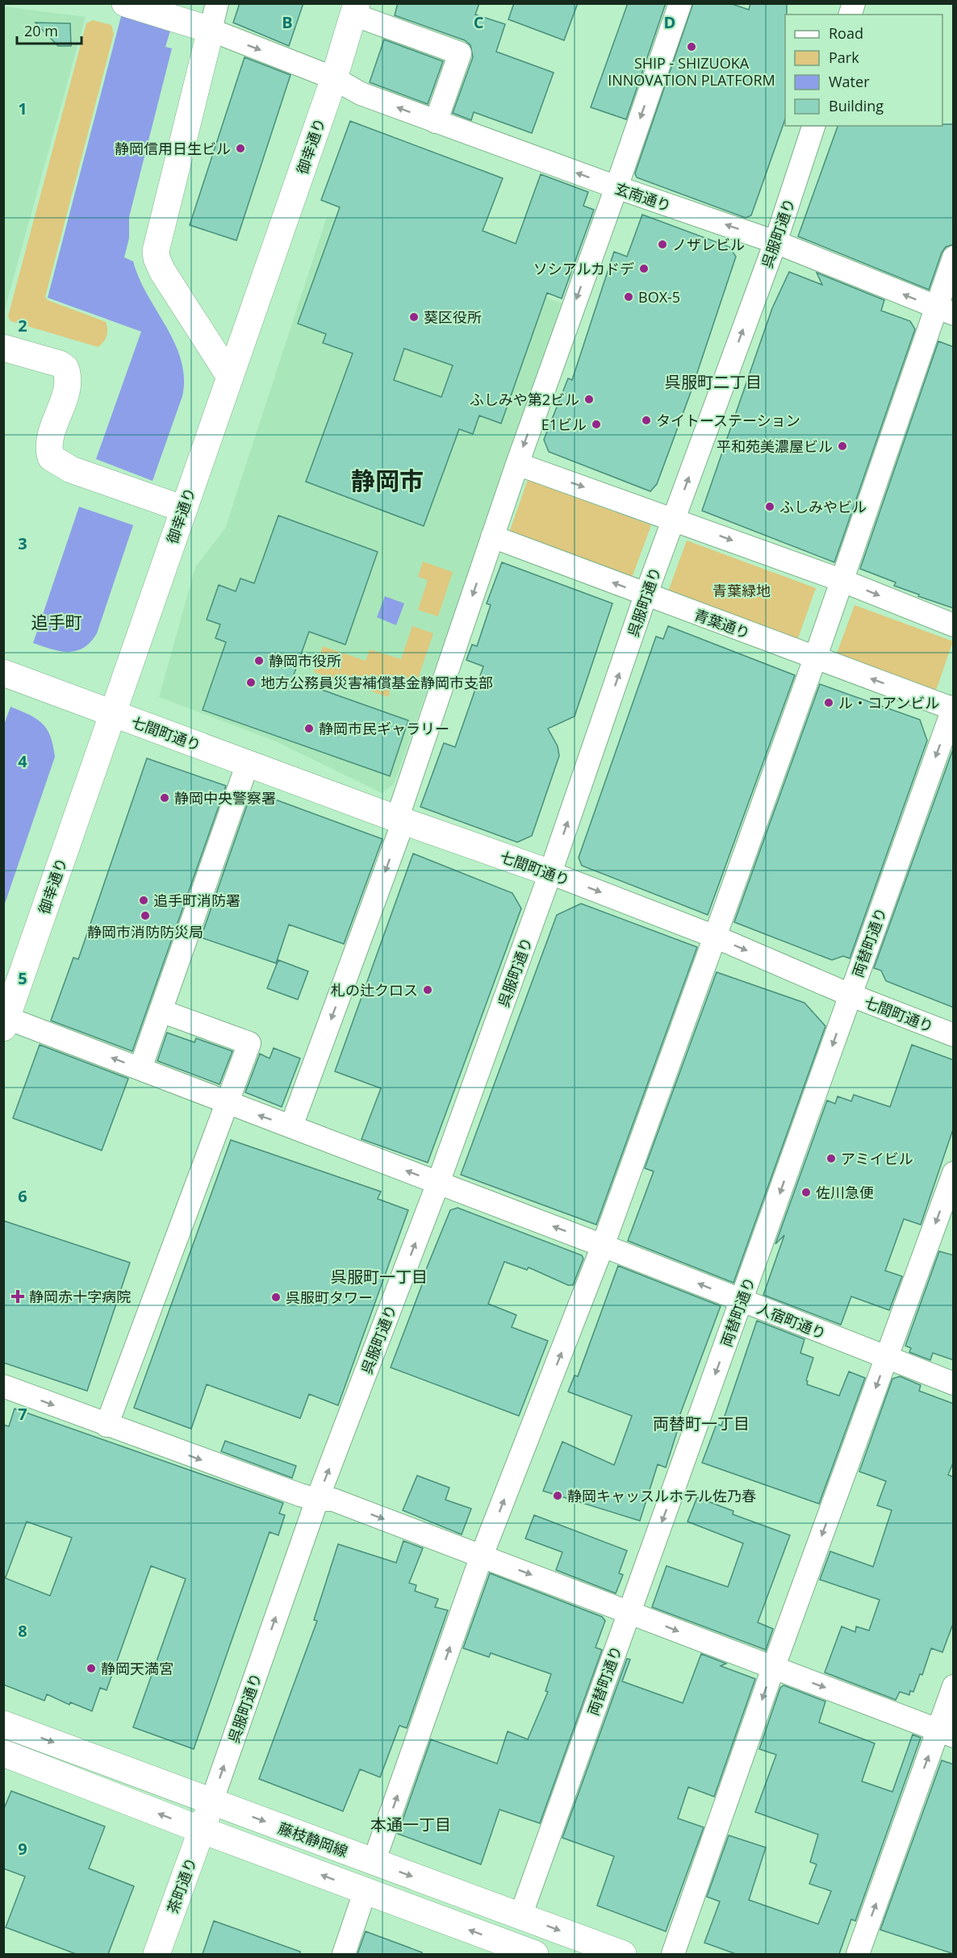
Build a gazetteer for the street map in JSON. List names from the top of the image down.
{
  "streets": {
    "main road": [
      "御幸通り",
      "七間町通り",
      "藤枝静岡線",
      "茶町通り"
    ],
    "street": [
      "玄南通り",
      "呉服町通り",
      "青葉通り",
      "両替町通り",
      "人宿町通り"
    ]
  },
  "crossings": [
    ["御幸通り", "玄南通り"],
    ["御幸通り", "七間町通り"],
    ["御幸通り", "人宿町通り"],
    ["玄南通り", "呉服町通り"],
    ["呉服町通り", "青葉通り"],
    ["呉服町通り", "七間町通り"],
    ["呉服町通り", "人宿町通り"],
    ["呉服町通り", "藤枝静岡線"],
    ["呉服町通り", "茶町通り"],
    ["青葉通り", "両替町通り"],
    ["七間町通り", "両替町通り"],
    ["両替町通り", "人宿町通り"],
    ["両替町通り", "藤枝静岡線"],
    ["藤枝静岡線", "茶町通り"]
  ],
  "one_way": ["人宿町通り"],
  "districts": [
    "呉服町二丁目",
    "静岡市",
    "追手町",
    "呉服町一丁目",
    "両替町一丁目",
    "本通一丁目"
  ],
  "parks": ["青葉緑地"],
  "places": {
    "other": [
      "SHIP - SHIZUOKA INNOVATION PLATFORM",
      "静岡信用日生ビル",
      "ノザレビル",
      "ソシアルカドデ",
      "BOX-5",
      "葵区役所",
      "ふしみや第2ビル",
      "タイトーステーション",
      "E1ビル",
      "平和苑美濃屋ビル",
      "ふしみやビル",
      "静岡市役所",
      "地方公務員災害補償基金静岡市支部",
      "ル・コアンビル",
      "静岡市民ギャラリー",
      "静岡中央警察署",
      "追手町消防署",
      "静岡市消防防災局",
      "札の辻クロス",
      "アミイビル",
      "佐川急便",
      "呉服町タワー",
      "静岡キャッスルホテル佐乃春",
      "静岡天満宮"
    ],
    "health": ["静岡赤十字病院"]
  },
  "legend": [
    "Road",
    "Park",
    "Water",
    "Building"
  ],
  "scale_bar": "20 m",
  "grid": {
    "columns": ["B", "C", "D"],
    "rows": [
      "1",
      "2",
      "3",
      "4",
      "5",
      "6",
      "7",
      "8",
      "9"
    ]
  }
}
